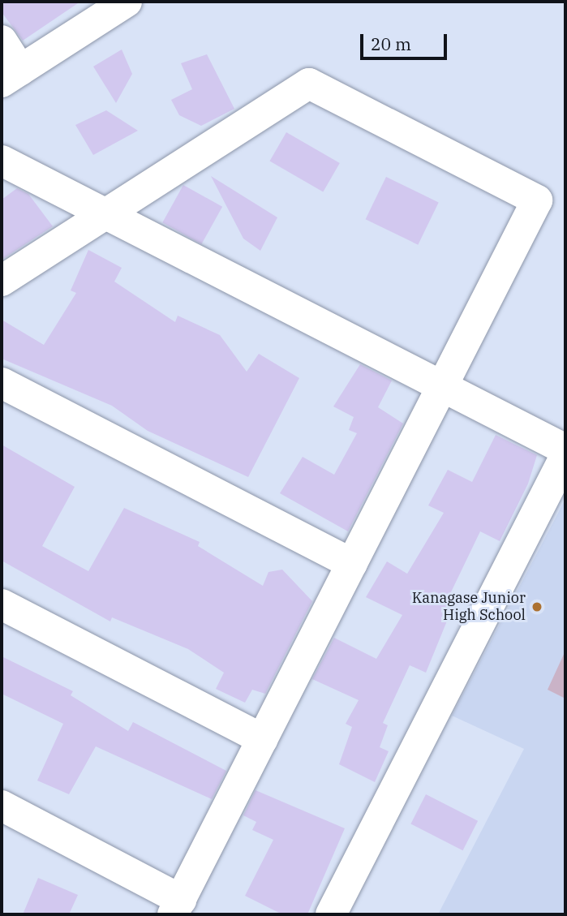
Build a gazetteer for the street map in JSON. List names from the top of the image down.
{
  "places": ["Kanagase Junior High School"],
  "scale_bar": "20 m"
}
